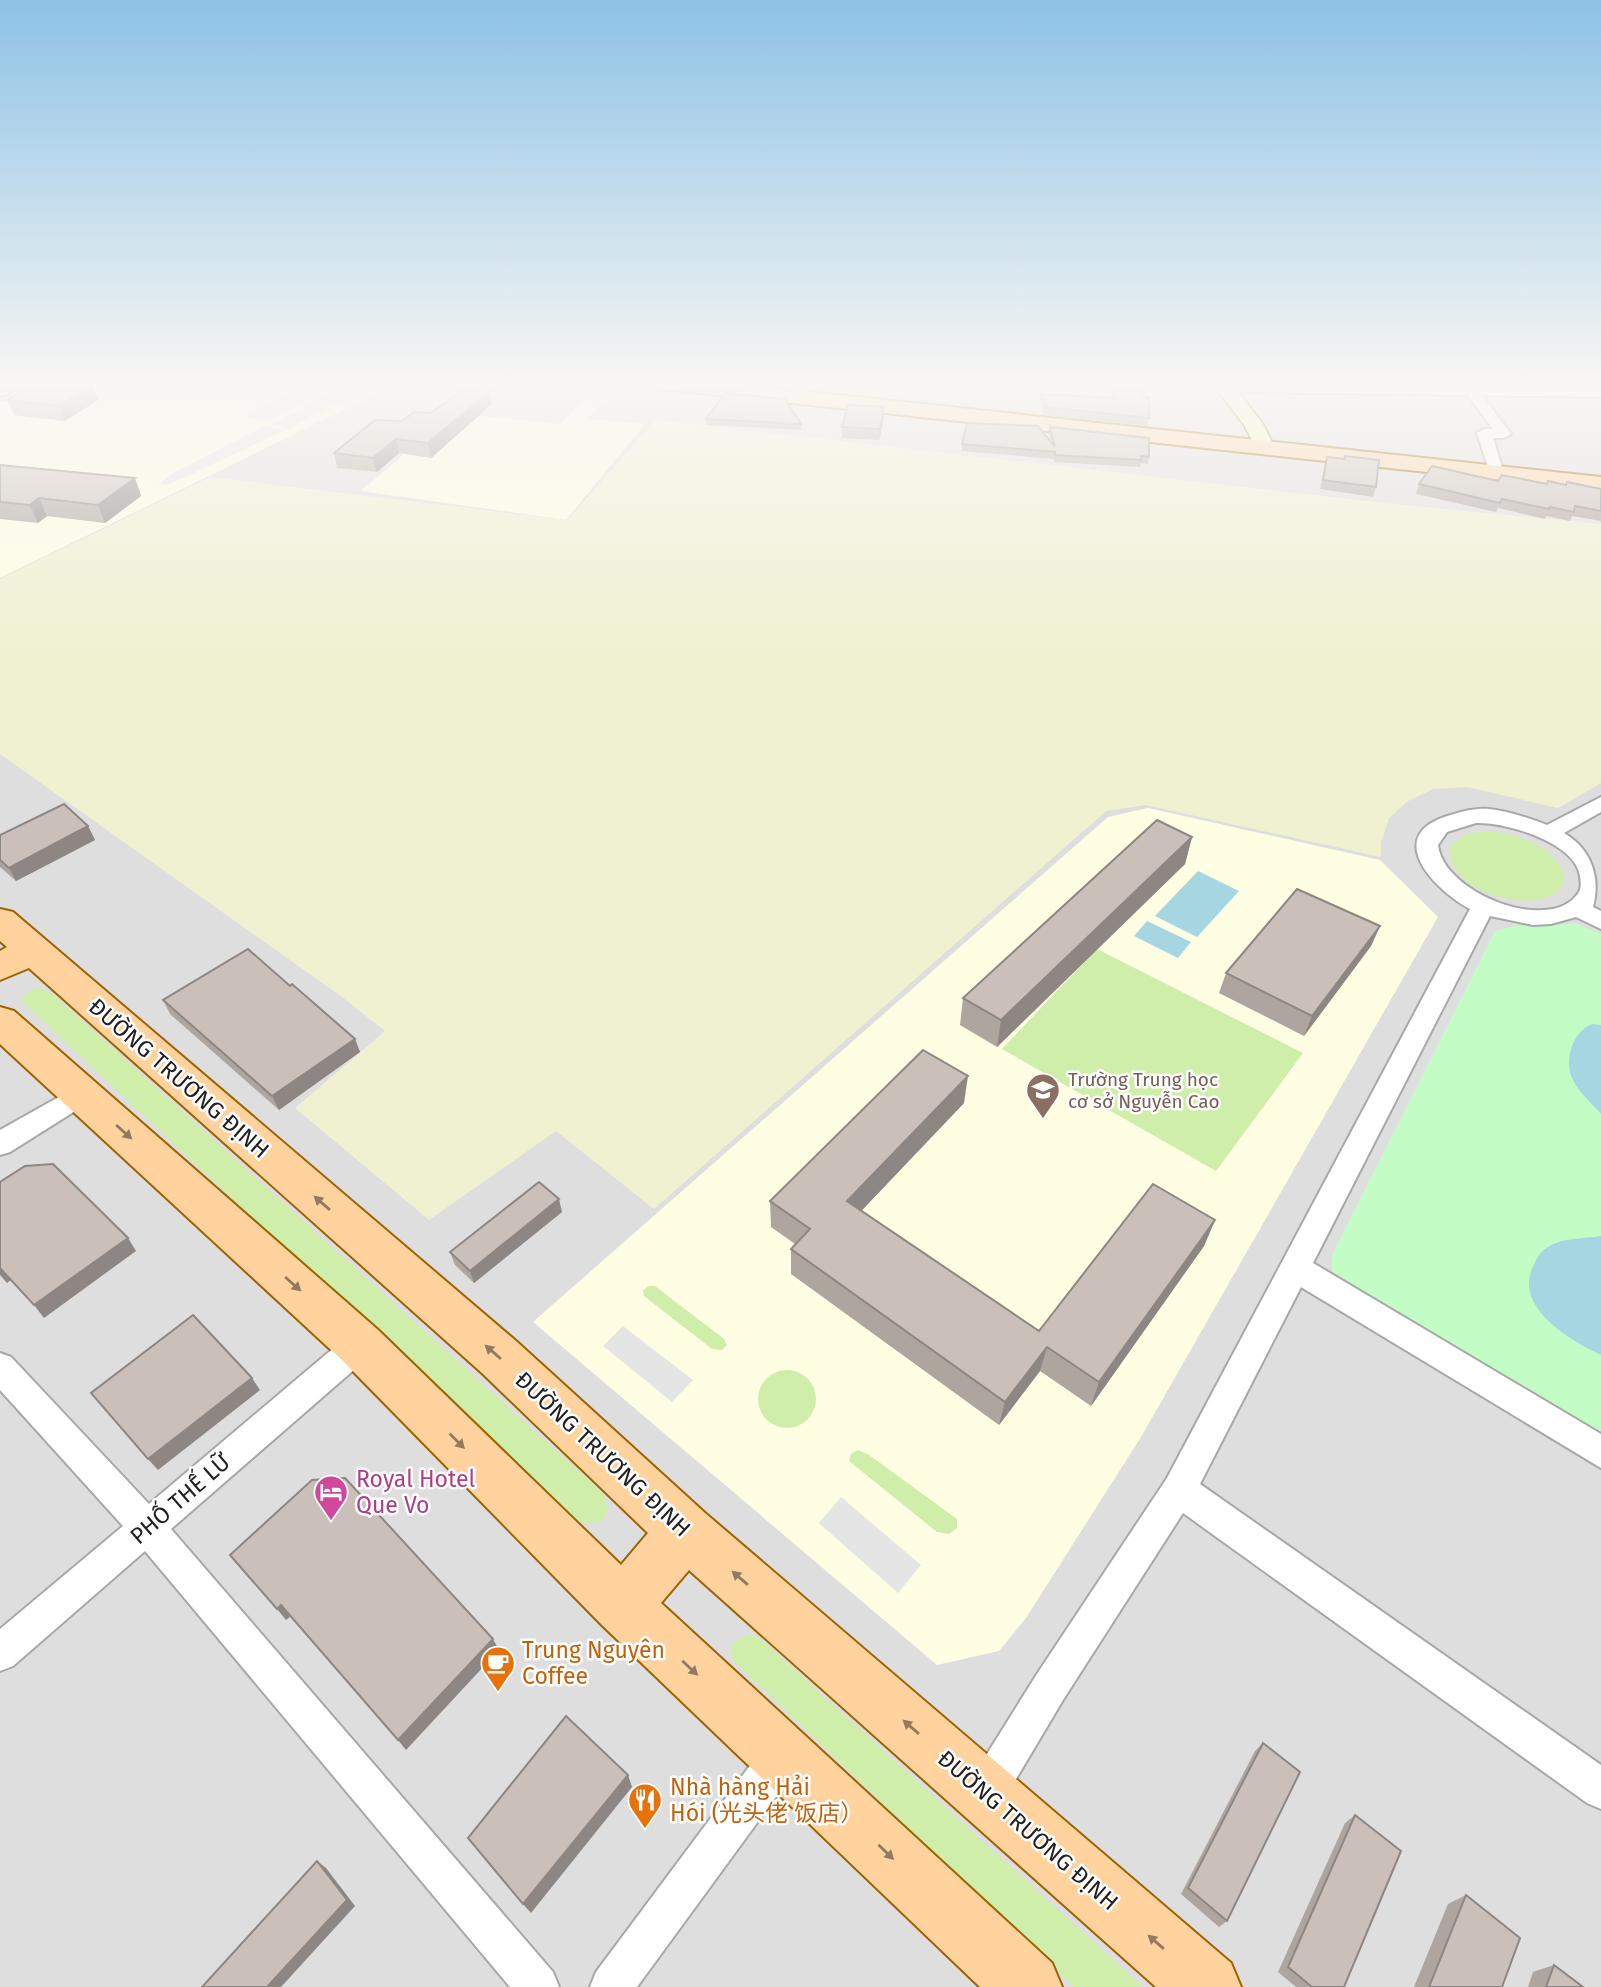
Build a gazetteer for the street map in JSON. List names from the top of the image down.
{
  "streets": {
    "main road": ["ĐƯỜNG TRƯƠNG ĐỊNH"],
    "street": ["PHỐ THẾ LỮ"]
  },
  "places": {
    "school or university": ["Trường Trung học cơ sở Nguyễn Cao"],
    "hotel": ["Royal Hotel Que Vo"],
    "cafe": ["Trung Nguyên Coffee"],
    "restaurant": ["Nhà hàng Hải Hói (光头佬 饭店）"]
  }
}
